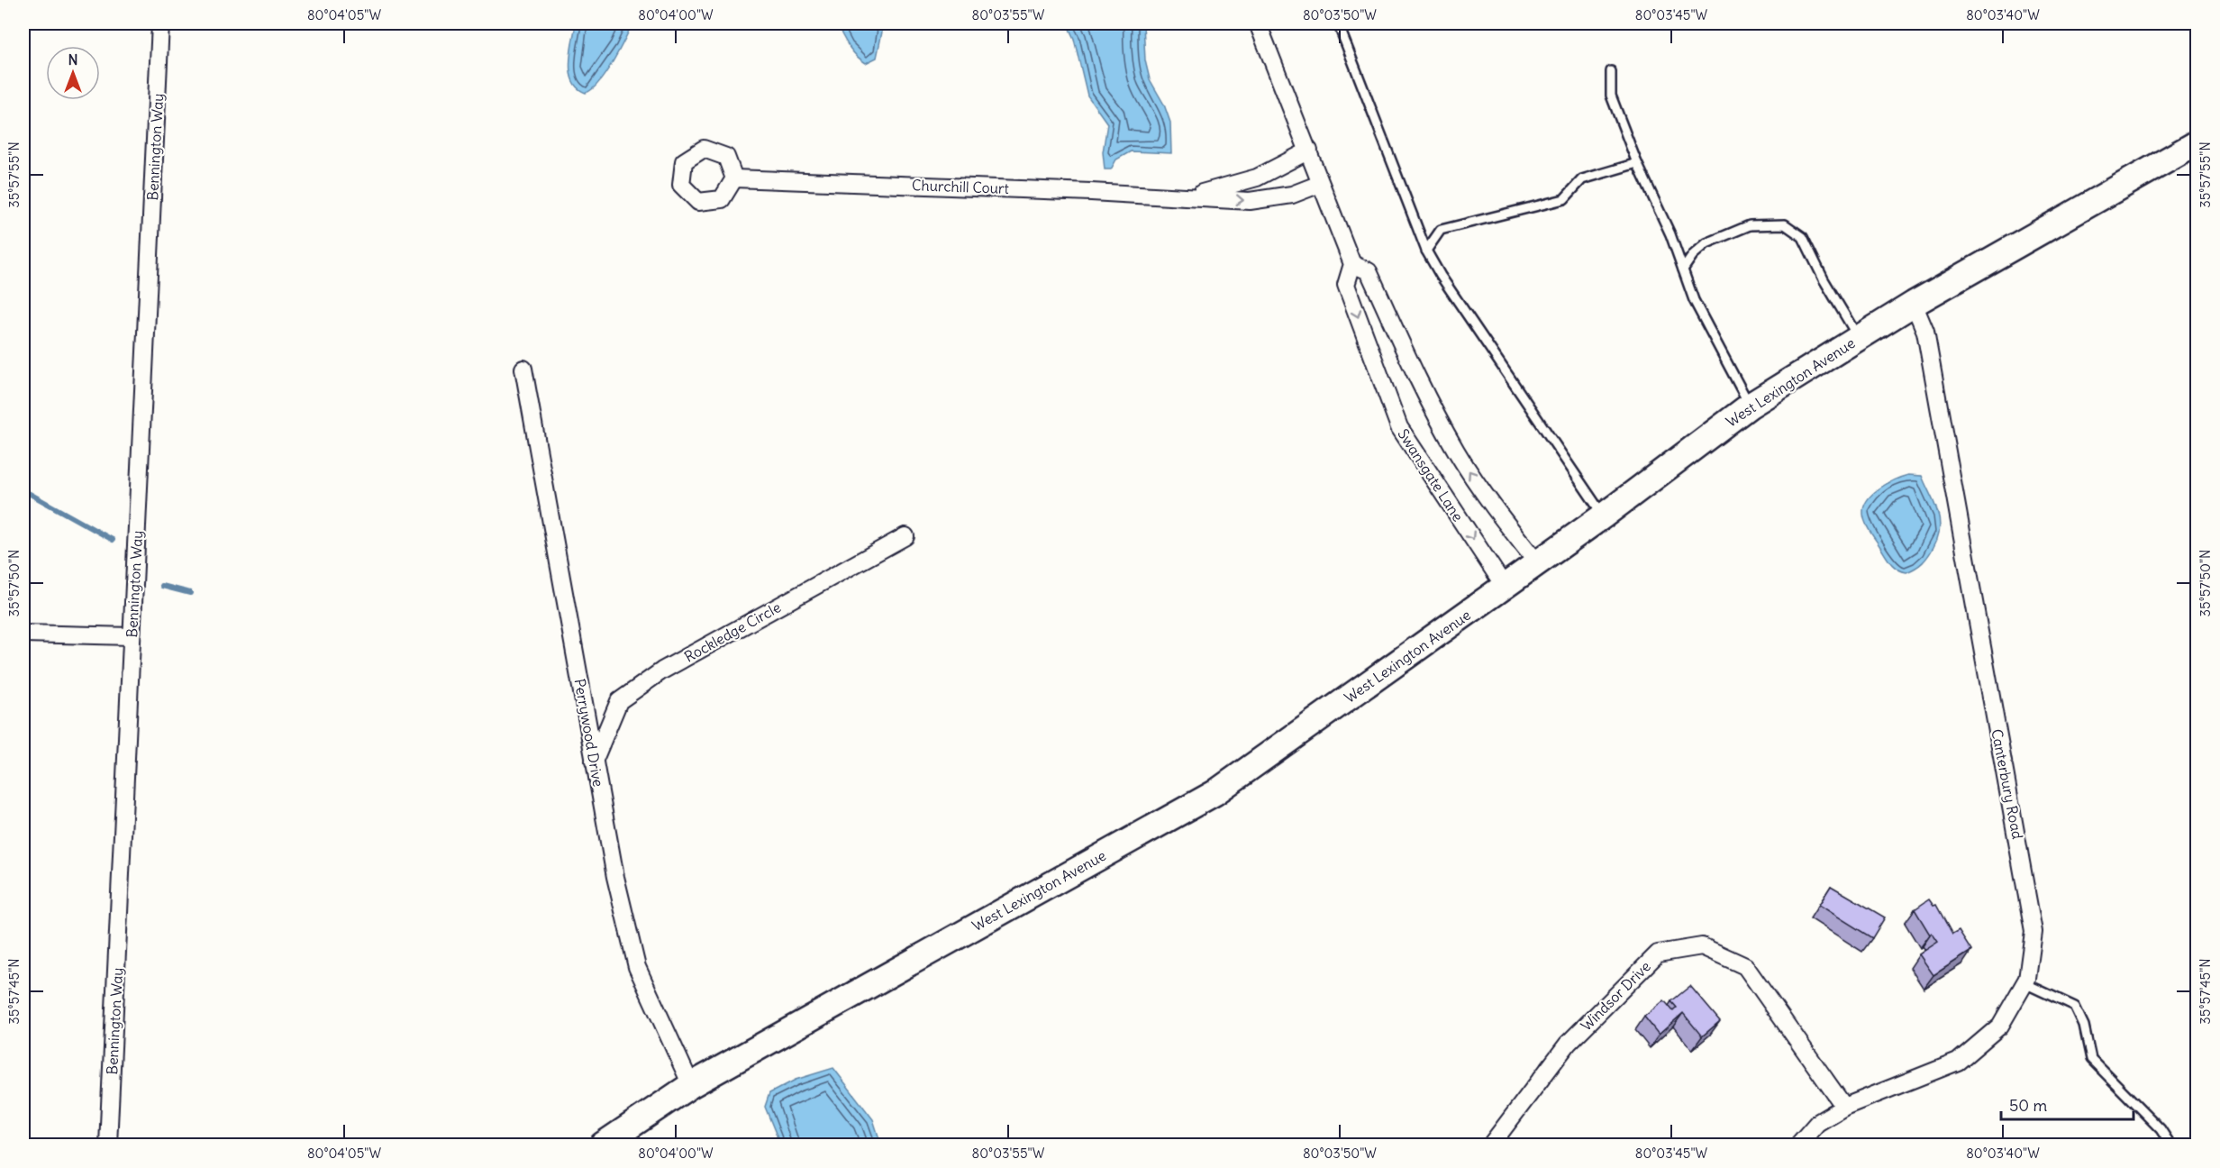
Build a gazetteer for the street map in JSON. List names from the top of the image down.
{
  "streets": {
    "street": [
      "Bennington Way",
      "Churchill Court",
      "West Lexington Avenue",
      "Swansgate Lane",
      "Rockledge Circle",
      "Perrywood Drive",
      "Canterbury Road",
      "Windsor Drive"
    ]
  },
  "crossings": [
    ["West Lexington Avenue", "Swansgate Lane"],
    ["West Lexington Avenue", "Perrywood Drive"],
    ["West Lexington Avenue", "Canterbury Road"],
    ["Rockledge Circle", "Perrywood Drive"],
    ["Canterbury Road", "Windsor Drive"]
  ],
  "scale_bar": "50 m",
  "north": "top",
  "coordinates": [
    "80°04'05\"W",
    "80°04'00\"W",
    "80°03'55\"W",
    "80°03'50\"W",
    "80°03'45\"W",
    "80°03'40\"W",
    "35°57'55\"N",
    "35°57'50\"N",
    "35°57'45\"N"
  ]
}
